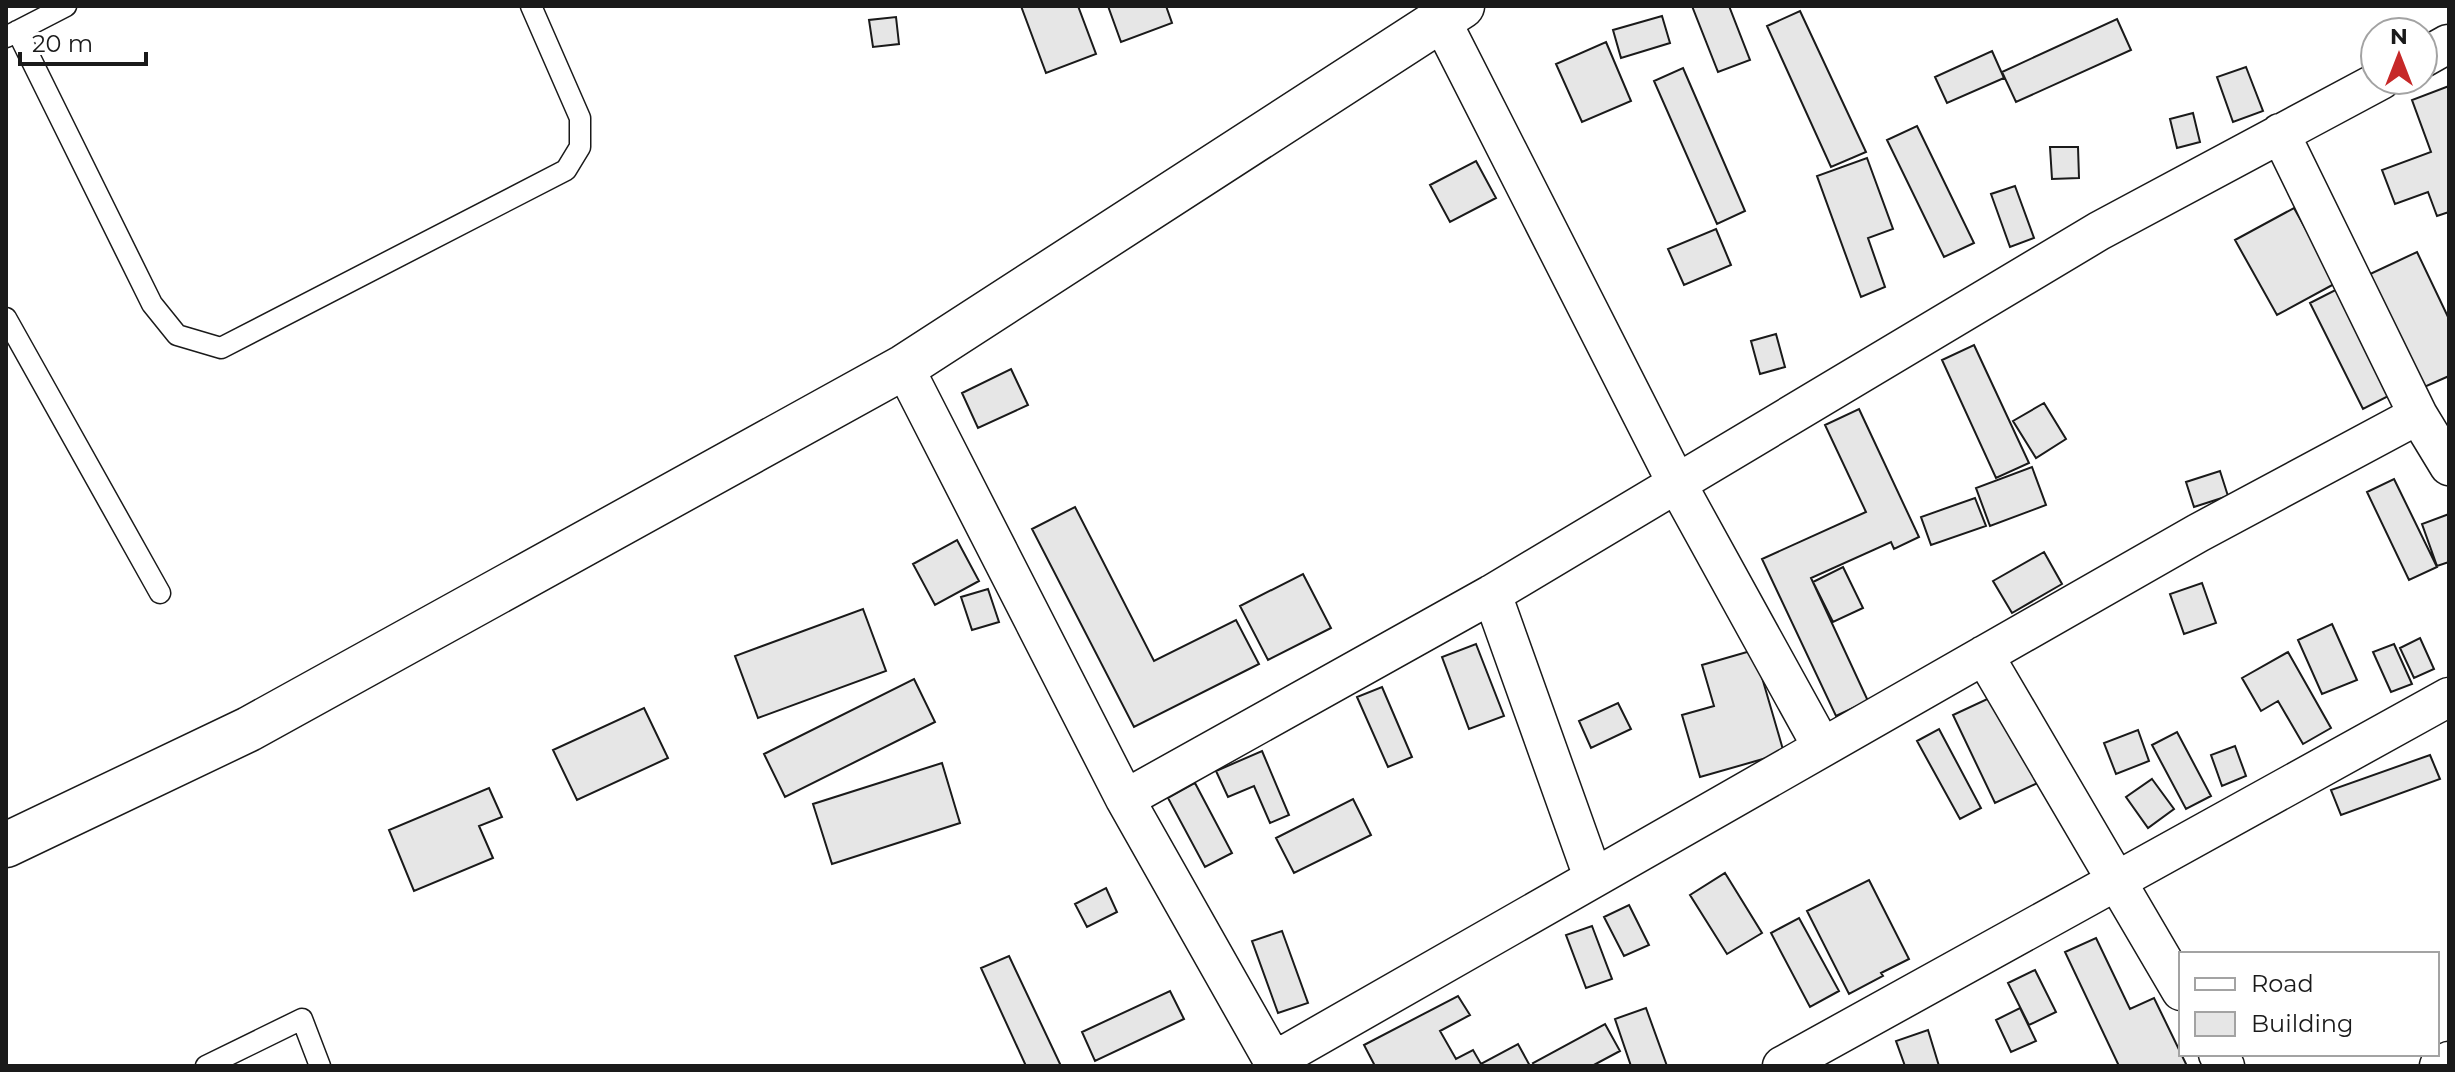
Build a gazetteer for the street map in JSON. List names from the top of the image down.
{
  "legend": ["Road", "Building"],
  "scale_bar": "20 m",
  "north": "top"
}
